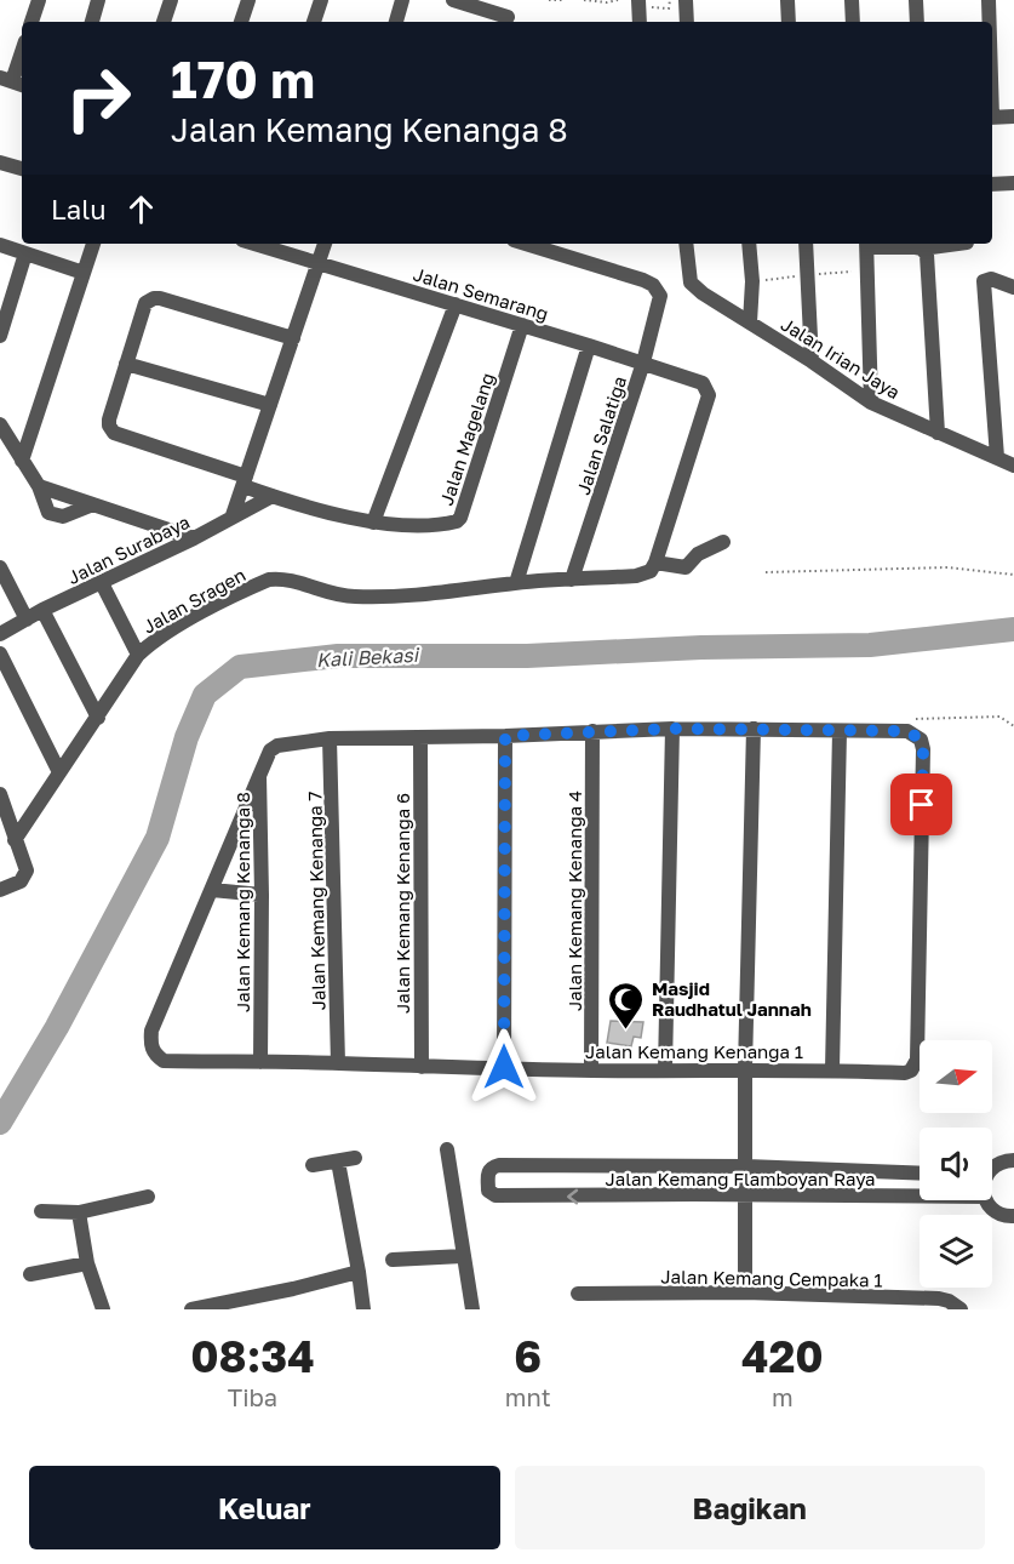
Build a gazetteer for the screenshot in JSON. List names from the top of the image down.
{
  "streets": {
    "street": [
      "Jalan Semarang",
      "Jalan Irian Jaya",
      "Jalan Salatiga",
      "Jalan Magelang",
      "Jalan Surabaya",
      "Jalan Sragen",
      "Jalan Kemang Kenanga 7",
      "Jalan Kemang Kenanga 4",
      "Jalan Kemang Kenanga 8",
      "Jalan Kemang Kenanga 6",
      "Jalan Kemang Kenanga 1",
      "Jalan Kemang Flamboyan Raya",
      "Jalan Kemang Cempaka 1"
    ]
  },
  "crossings": [
    ["Jalan Semarang", "Jalan Salatiga"],
    ["Jalan Semarang", "Jalan Magelang"],
    ["Jalan Semarang", "Jalan Sragen"],
    ["Jalan Salatiga", "Jalan Sragen"],
    ["Jalan Magelang", "Jalan Surabaya"],
    ["Jalan Kemang Kenanga 7", "Jalan Kemang Kenanga 8"],
    ["Jalan Kemang Kenanga 7", "Jalan Kemang Kenanga 1"],
    ["Jalan Kemang Kenanga 4", "Jalan Kemang Kenanga 8"],
    ["Jalan Kemang Kenanga 4", "Jalan Kemang Kenanga 1"],
    ["Jalan Kemang Kenanga 8", "Jalan Kemang Kenanga 6"],
    ["Jalan Kemang Kenanga 8", "Jalan Kemang Kenanga 1"],
    ["Jalan Kemang Kenanga 6", "Jalan Kemang Kenanga 1"]
  ],
  "water": ["Kali Bekasi"],
  "places": {
    "mosque": ["Masjid Raudhatul Jannah"]
  },
  "north": "right",
  "page": {
    "turn": ["170 m", "Jalan Kemang Kenanga 8"],
    "then": "Lalu",
    "eta": [
      "08:34",
      "Tiba",
      "6",
      "mnt",
      "420",
      "m"
    ],
    "buttons": ["Keluar", "Bagikan"]
  }
}
